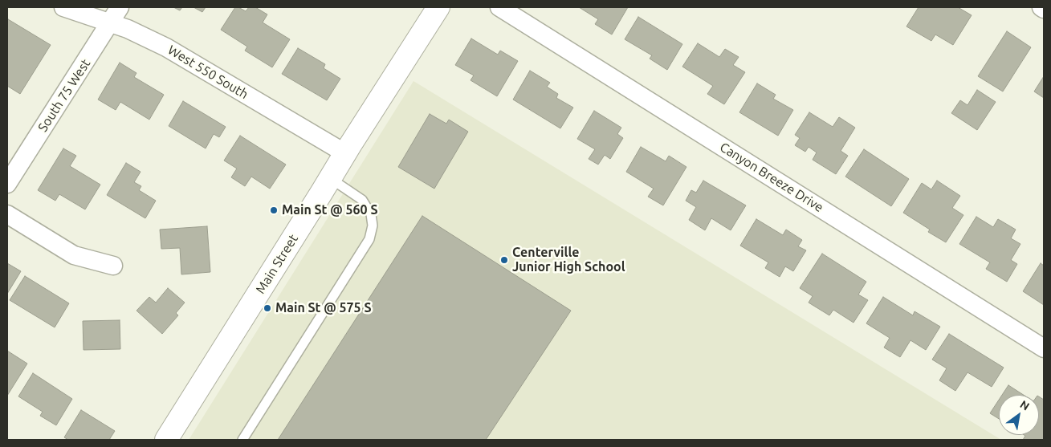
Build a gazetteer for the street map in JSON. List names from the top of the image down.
{
  "streets": {
    "main road": ["Main Street"],
    "street": ["West 550 South", "South 75 West", "Canyon Breeze Drive"]
  },
  "crossings": [
    ["West 550 South", "South 75 West"],
    ["West 550 South", "Main Street"]
  ],
  "places": ["Main St @ 560 S", "Centerville Junior High School", "Main St @ 575 S"],
  "north": "top right"
}
